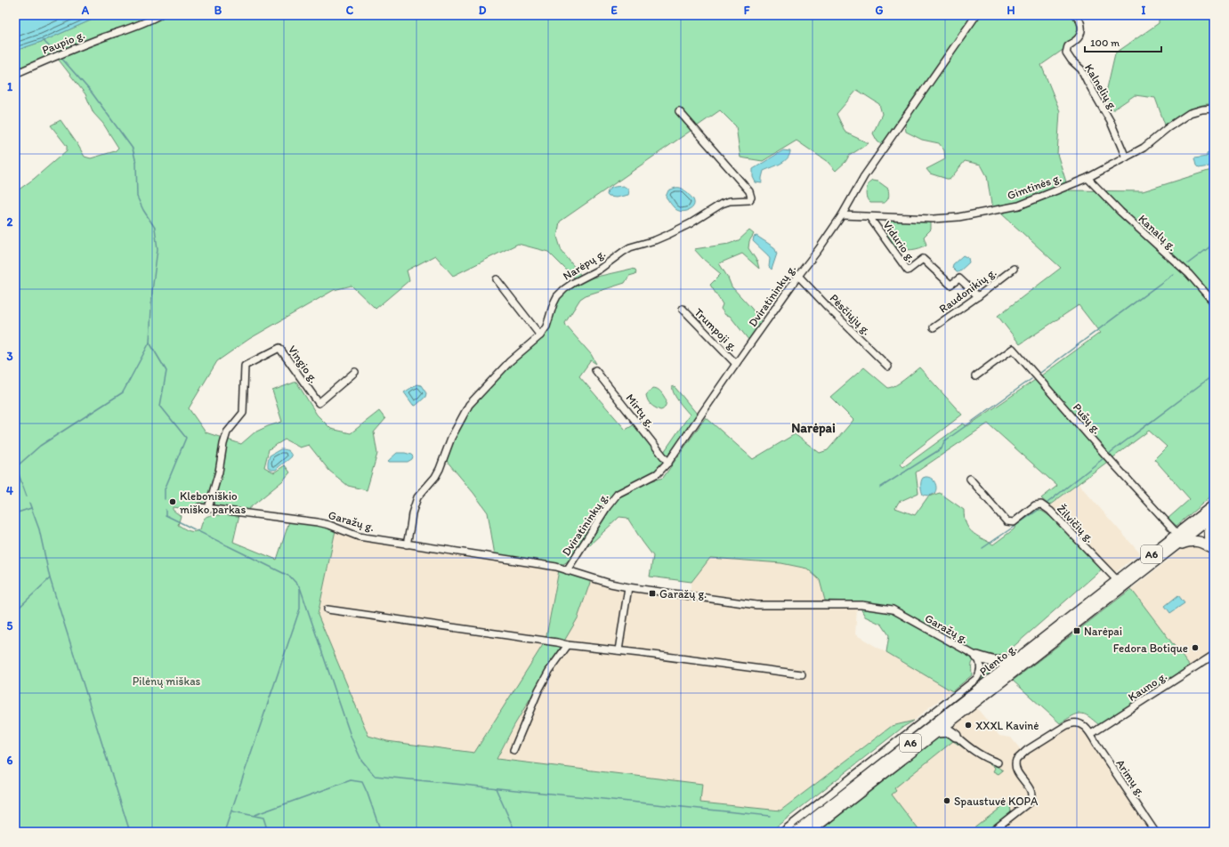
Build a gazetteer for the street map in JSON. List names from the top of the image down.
{
  "streets": {
    "highway": ["A6", "Plento g."],
    "street": [
      "Paupio g.",
      "Kalnelių g.",
      "Gimtinės g.",
      "Kanalų g.",
      "Vidurio g.",
      "Narėpų g.",
      "Raudonikių g.",
      "Dviratininkų g.",
      "Pėsčiųjų g.",
      "Trumpoji g.",
      "Vingio g.",
      "Mirtų g.",
      "Pušų g.",
      "Garažų g.",
      "Žilvičių g.",
      "Kauno g.",
      "Arimų g."
    ]
  },
  "crossings": [
    ["Kalnelių g.", "Gimtinės g."],
    ["Gimtinės g.", "Kanalų g."],
    ["Gimtinės g.", "Vidurio g."],
    ["Gimtinės g.", "Dviratininkų g."],
    ["Vidurio g.", "Raudonikių g."],
    ["Narėpų g.", "Garažų g."],
    ["Dviratininkų g.", "Pėsčiųjų g."],
    ["Dviratininkų g.", "Trumpoji g."],
    ["Dviratininkų g.", "Mirtų g."],
    ["Dviratininkų g.", "Garažų g."],
    ["Vingio g.", "Garažų g."],
    ["Pušų g.", "Plento g."],
    ["Žilvičių g.", "Plento g."],
    ["Kauno g.", "Arimų g."]
  ],
  "districts": ["Narėpai"],
  "parks": ["Pilėnų miškas"],
  "places": {
    "other": [
      "Kleboniškio miško parkas",
      "Fedora Botique",
      "XXXL Kavinė",
      "Spaustuvė KOPA"
    ],
    "transit": ["Garažų g.", "Narėpai"]
  },
  "scale_bar": "100 m",
  "grid": {
    "columns": [
      "A",
      "B",
      "C",
      "D",
      "E",
      "F",
      "G",
      "H",
      "I"
    ],
    "rows": [
      "1",
      "2",
      "3",
      "4",
      "5",
      "6"
    ]
  }
}
